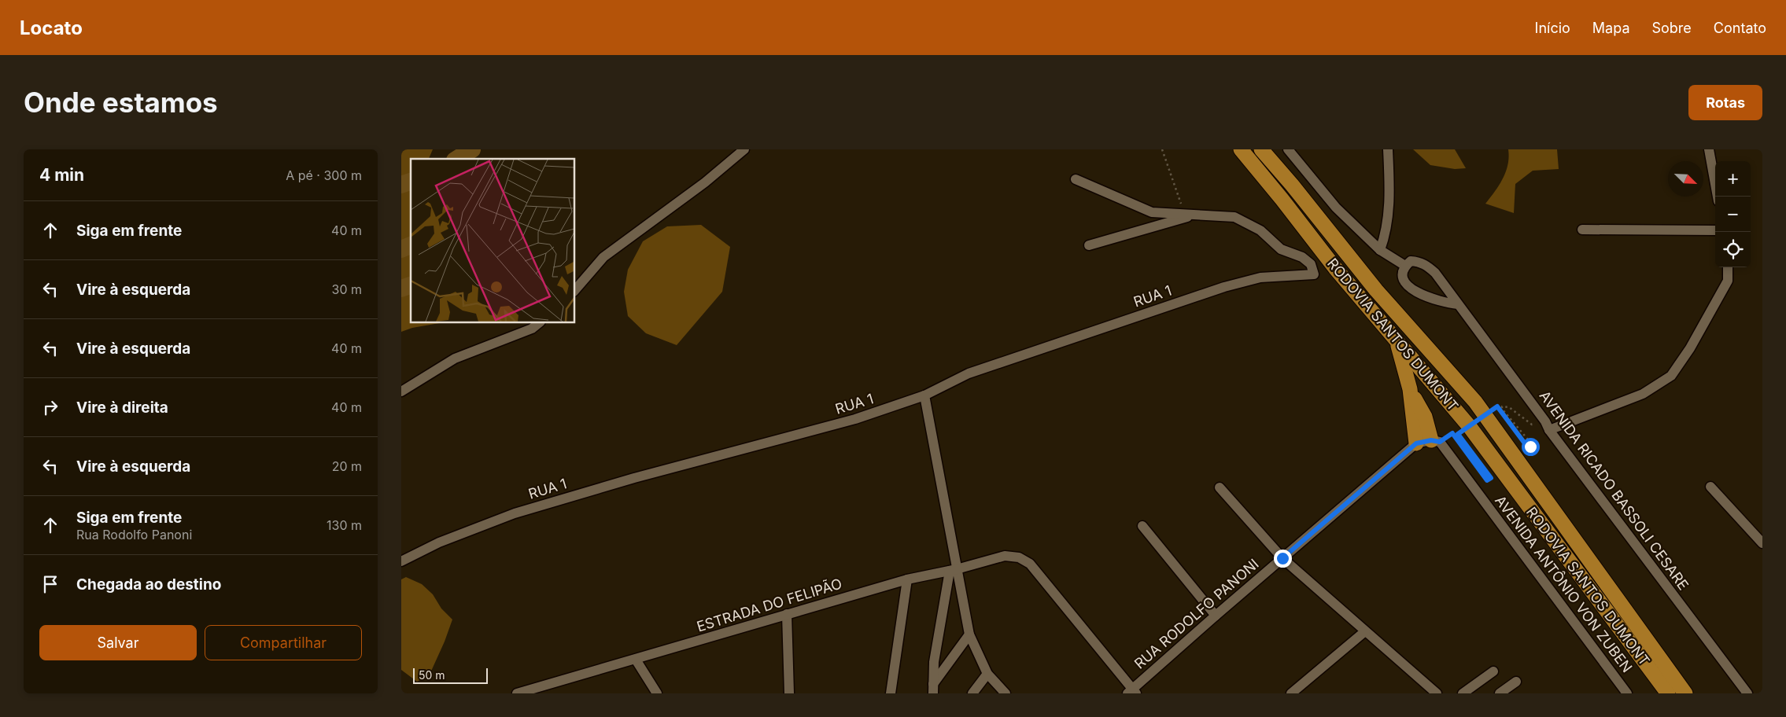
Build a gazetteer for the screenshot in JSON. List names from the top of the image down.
{
  "streets": {
    "highway": ["RODOVIA SANTOS DUMONT"],
    "street": [
      "RUA 1",
      "AVENIDA RICADO BASSOLI CESARE",
      "AVENIDA ANTÔNIO VON ZUBEN",
      "ESTRADA DO FELIPÃO",
      "RUA RODOLFO PANONI"
    ]
  },
  "crossings": [
    ["AVENIDA ANTÔNIO VON ZUBEN", "RUA RODOLFO PANONI"],
    ["ESTRADA DO FELIPÃO", "RUA RODOLFO PANONI"]
  ],
  "scale_bar": "50 m",
  "north": "bottom right",
  "page": {
    "header": "Locato",
    "nav": [
      "Início",
      "Mapa",
      "Sobre",
      "Contato"
    ],
    "buttons": [
      "Rotas",
      ["Salvar", "Compartilhar"]
    ],
    "title": "Onde estamos",
    "heading": ["4 min", "A pé · 300 m"],
    "map_buttons": ["+", "−"],
    "list": [
      ["Siga em frente", "40 m"],
      ["Vire à esquerda", "30 m"],
      ["Vire à esquerda", "40 m"],
      ["Vire à direita", "40 m"],
      ["Vire à esquerda", "20 m"],
      ["Siga em frente", "Rua Rodolfo Panoni", "130 m"],
      "Chegada ao destino"
    ],
    "scale": "50 m"
  }
}
